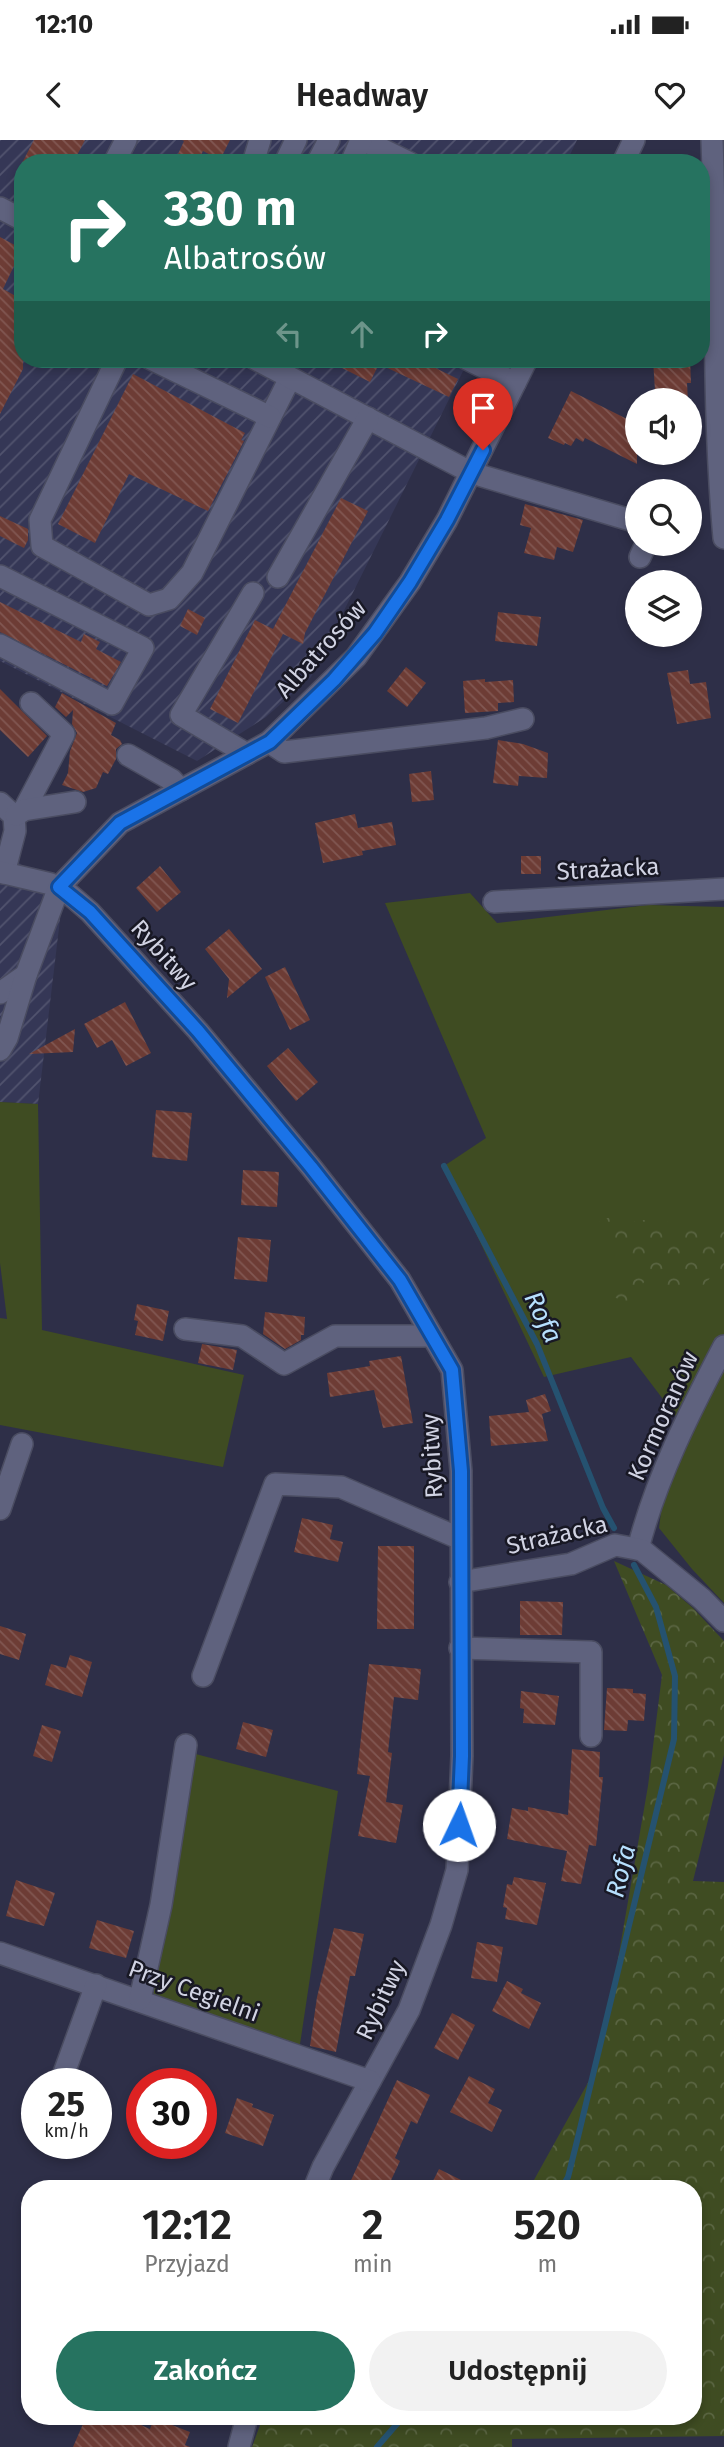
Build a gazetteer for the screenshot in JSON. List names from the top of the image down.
{
  "streets": {
    "street": [
      "Albatrosów",
      "Strażacka",
      "Rybitwy",
      "Kormoranów",
      "Przy Cegielni"
    ]
  },
  "crossings": [
    ["Albatrosów", "Rybitwy"],
    ["Strażacka", "Rybitwy"],
    ["Strażacka", "Kormoranów"],
    ["Rybitwy", "Przy Cegielni"]
  ],
  "water": ["Rofa"],
  "page": {
    "status": "12:10",
    "header": "Headway",
    "turn": ["330 m", "Albatrosów"],
    "speed": "25 km/h",
    "limit": "30",
    "eta": [
      "12:12",
      "Przyjazd",
      "2",
      "min",
      "520",
      "m"
    ],
    "buttons": ["Zakończ", "Udostępnij"]
  }
}
